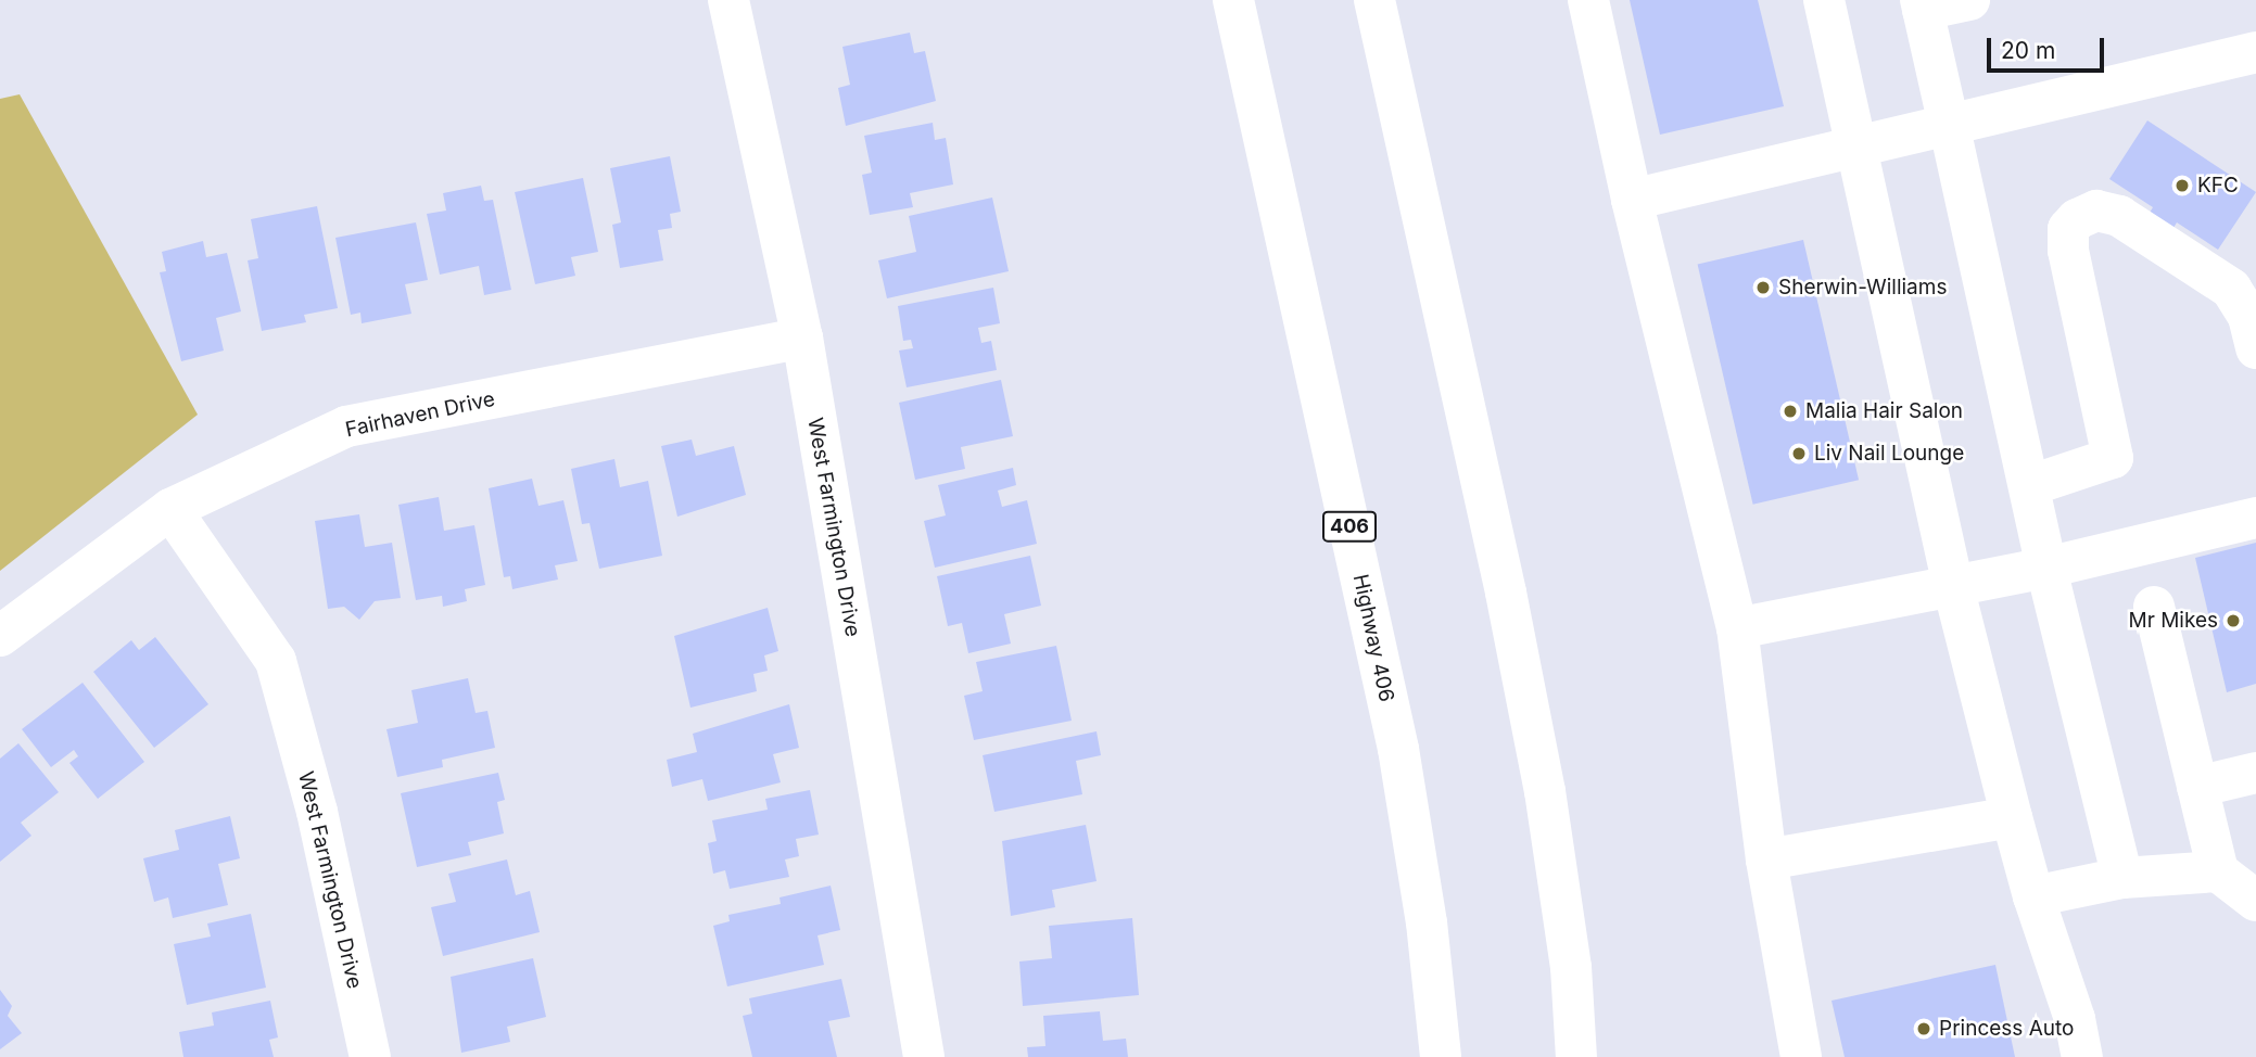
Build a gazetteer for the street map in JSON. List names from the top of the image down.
{
  "streets": {
    "main road": [
      "Fairhaven Drive",
      "406",
      "West Farmington Drive",
      "Highway 406"
    ]
  },
  "crossings": [
    ["Fairhaven Drive", "West Farmington Drive"]
  ],
  "places": [
    "KFC",
    "Sherwin-Williams",
    "Malia Hair Salon",
    "Liv Nail Lounge",
    "Mr Mikes",
    "Princess Auto"
  ],
  "scale_bar": "20 m"
}
